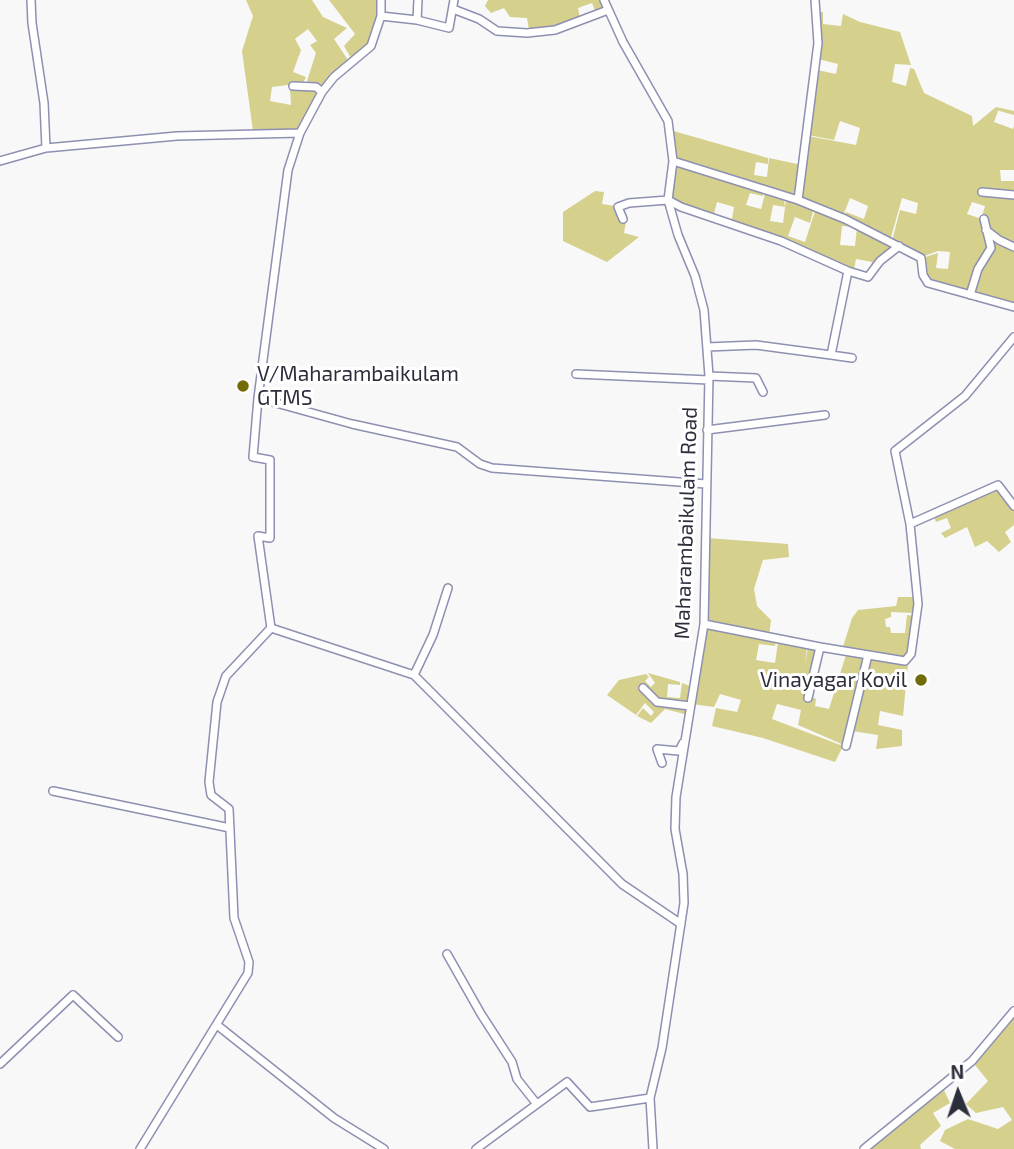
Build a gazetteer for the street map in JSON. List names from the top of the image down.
{
  "streets": {
    "street": ["Maharambaikulam Road"]
  },
  "places": ["V/Maharambaikulam GTMS", "Vinayagar Kovil"],
  "north": "top"
}
